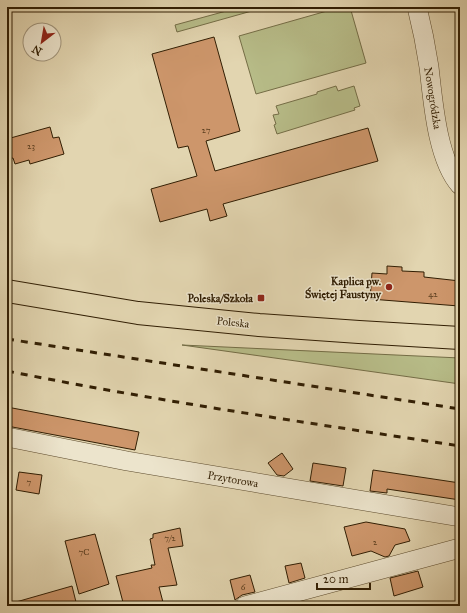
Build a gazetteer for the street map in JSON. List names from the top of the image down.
{
  "streets": {
    "main road": ["Poleska"],
    "street": ["Nowogródzka", "Przytorowa"]
  },
  "places": {
    "other": ["Kaplica pw. Świętej Faustyny"],
    "transit": ["Poleska/Szkoła"]
  },
  "house_numbers": [
    "27",
    "23",
    "42",
    "7",
    "7/2",
    "2",
    "7C",
    "6"
  ],
  "scale_bar": "20 m",
  "north": "bottom left"
}
